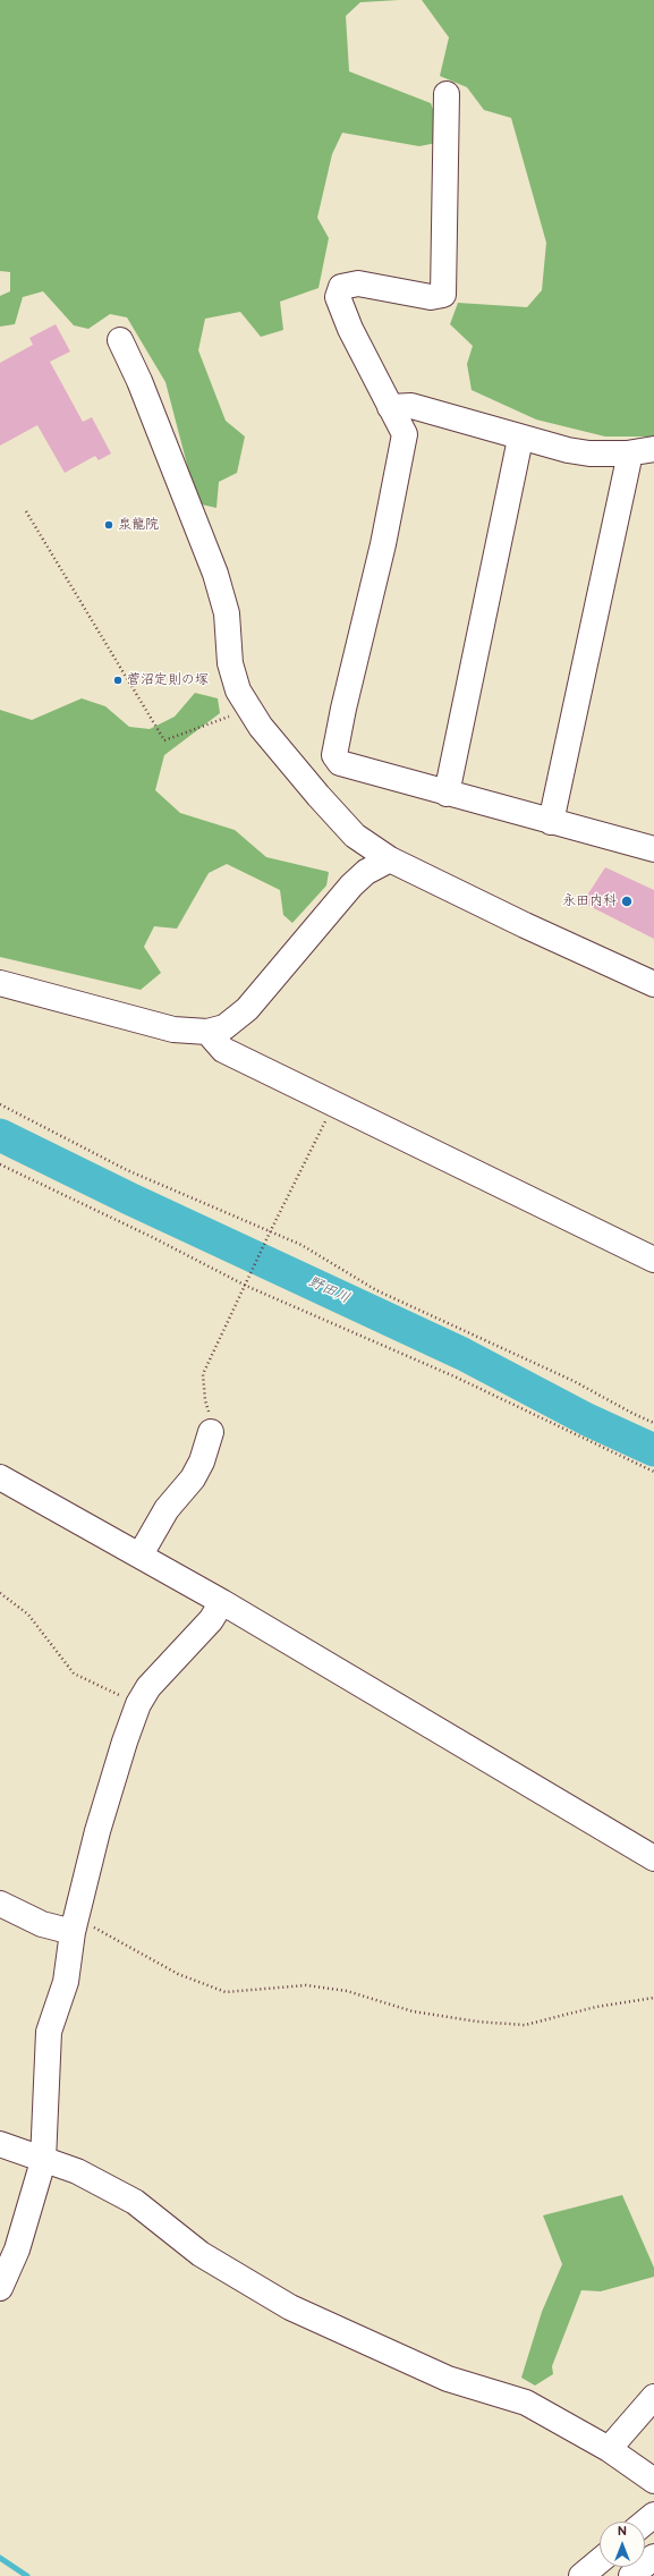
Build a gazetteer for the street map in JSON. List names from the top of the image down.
{
  "water": ["野田川"],
  "places": ["泉龍院", "菅沼定則の塚", "永田内科"],
  "north": "top"
}
